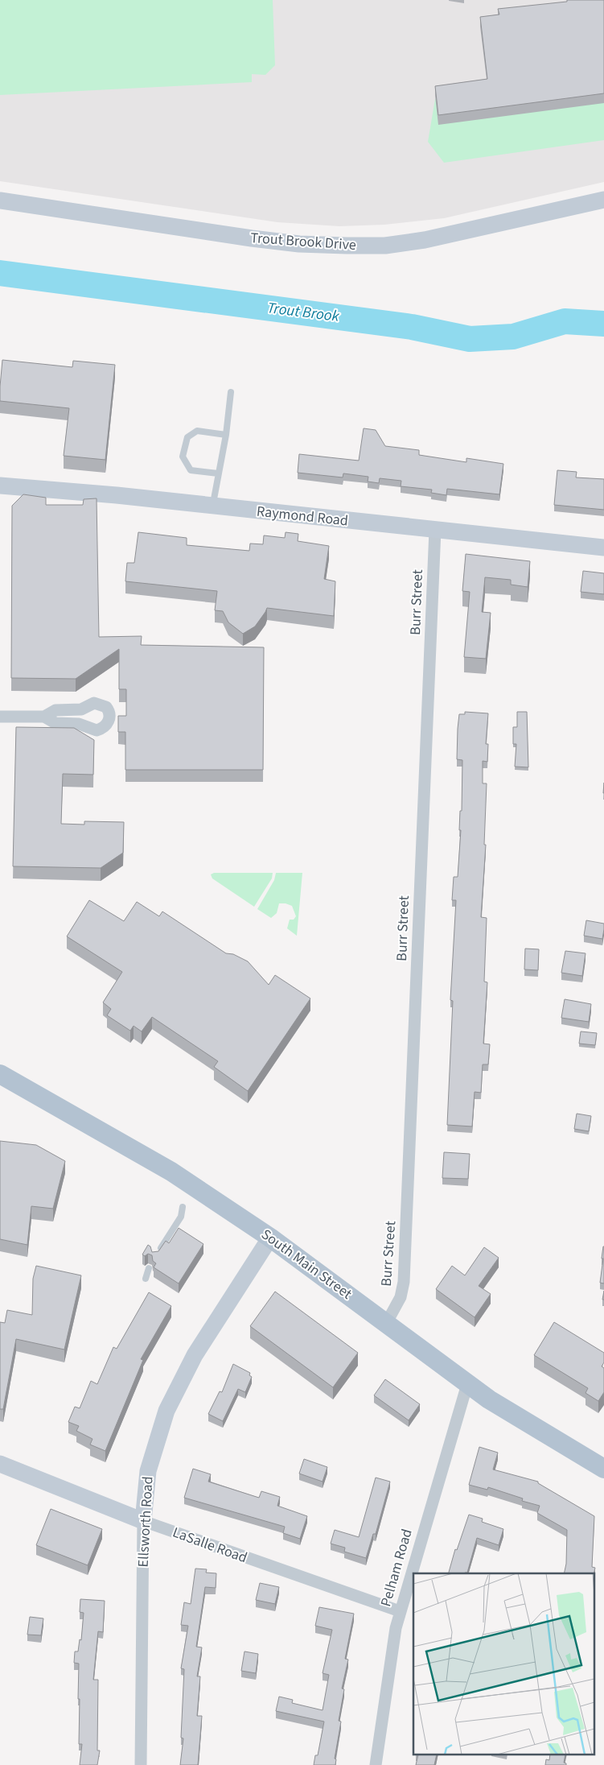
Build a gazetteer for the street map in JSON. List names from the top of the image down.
{
  "streets": {
    "main road": ["South Main Street"],
    "street": [
      "Trout Brook Drive",
      "Raymond Road",
      "Burr Street",
      "Ellsworth Road",
      "LaSalle Road",
      "Pelham Road"
    ]
  },
  "crossings": [
    ["Raymond Road", "Burr Street"],
    ["Burr Street", "South Main Street"],
    ["South Main Street", "Ellsworth Road"],
    ["South Main Street", "Pelham Road"],
    ["Ellsworth Road", "LaSalle Road"],
    ["LaSalle Road", "Pelham Road"]
  ],
  "water": ["Trout Brook"]
}
